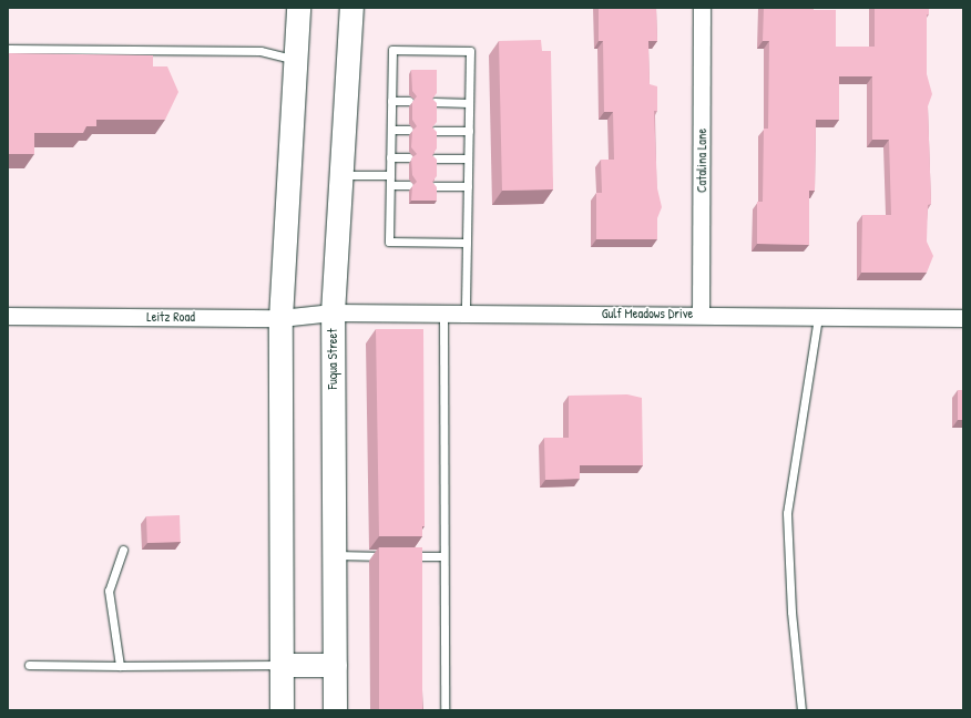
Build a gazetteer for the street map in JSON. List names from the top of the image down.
{
  "streets": {
    "main road": ["Fuqua Street"],
    "street": ["Catalina Lane", "Gulf Meadows Drive", "Leitz Road"]
  },
  "crossings": [
    ["Catalina Lane", "Gulf Meadows Drive"],
    ["Gulf Meadows Drive", "Leitz Road"],
    ["Gulf Meadows Drive", "Fuqua Street"],
    ["Leitz Road", "Fuqua Street"]
  ]
}
